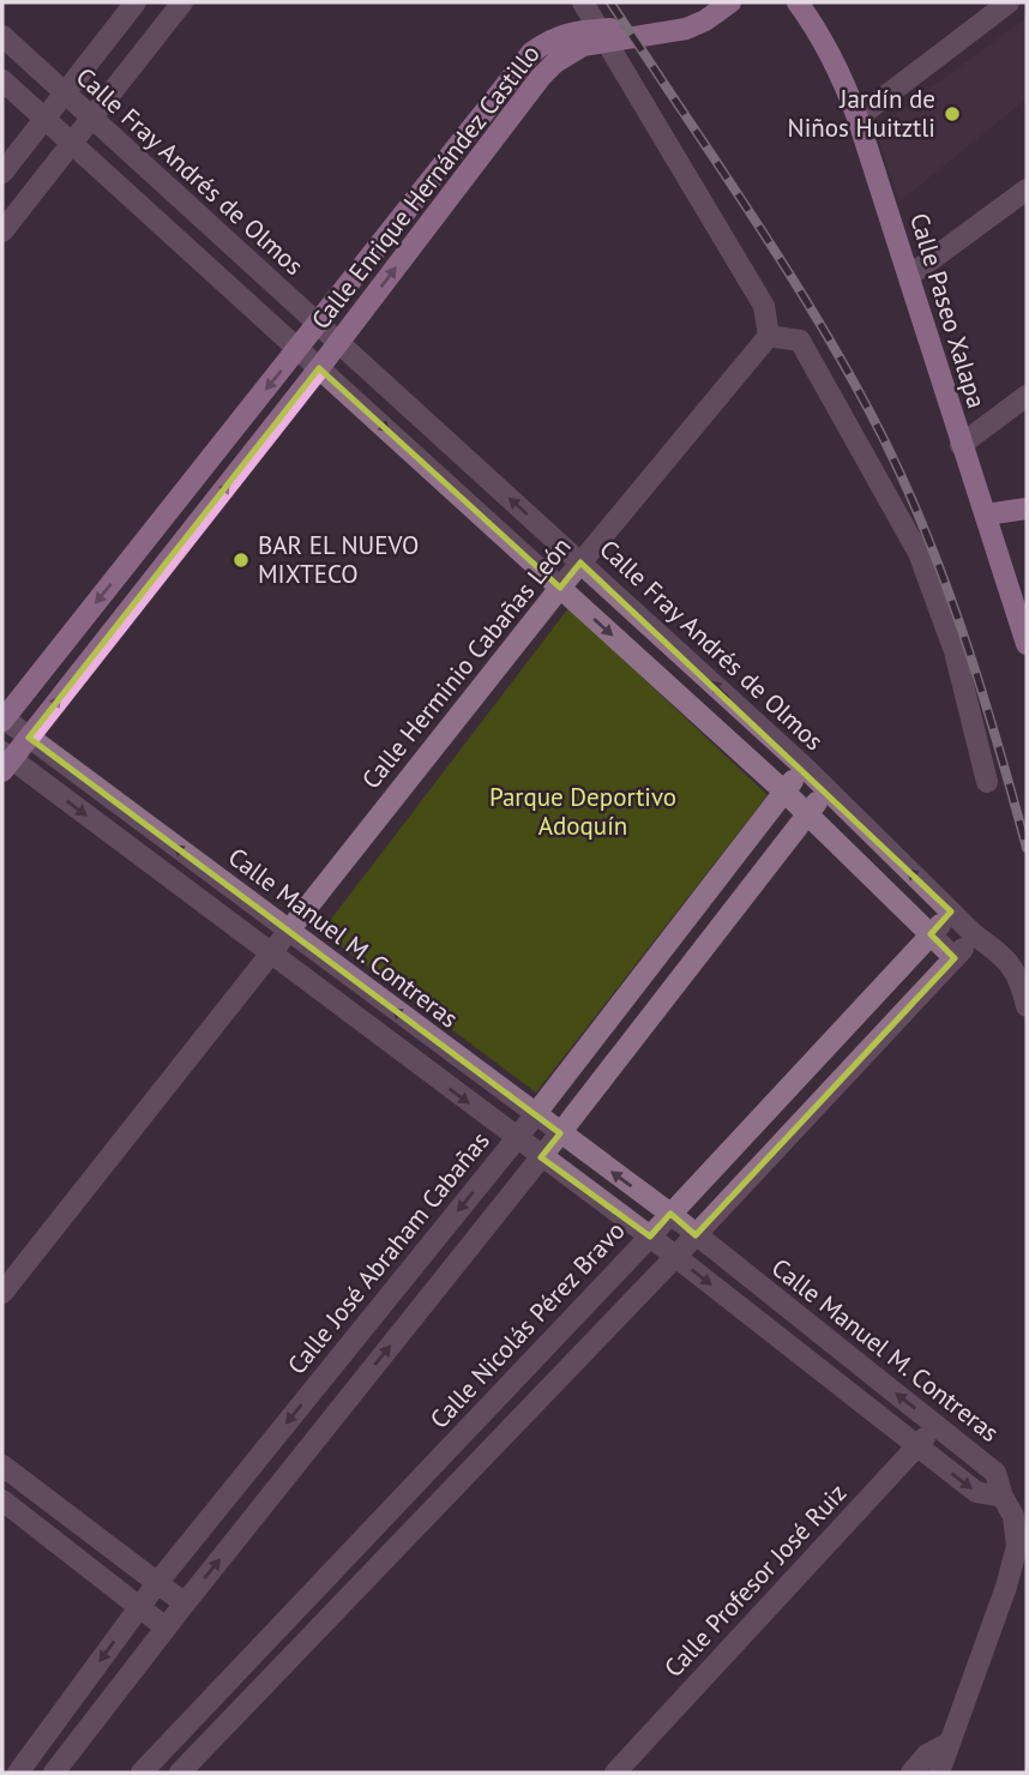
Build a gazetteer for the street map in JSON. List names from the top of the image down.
{
  "streets": {
    "main road": ["Calle Enrique Hernández Castillo", "Calle Paseo Xalapa"],
    "street": [
      "Calle Fray Andrés de Olmos",
      "Calle Herminio Cabañas León",
      "Calle Manuel M. Contreras",
      "Calle José Abraham Cabañas",
      "Calle Nicolás Pérez Bravo",
      "Calle Profesor José Ruiz"
    ]
  },
  "crossings": [
    ["Calle Fray Andrés de Olmos", "Calle Enrique Hernández Castillo"],
    ["Calle Fray Andrés de Olmos", "Calle Herminio Cabañas León"],
    ["Calle Fray Andrés de Olmos", "Calle José Abraham Cabañas"],
    ["Calle Fray Andrés de Olmos", "Calle Nicolás Pérez Bravo"],
    ["Calle Enrique Hernández Castillo", "Calle Manuel M. Contreras"],
    ["Calle Herminio Cabañas León", "Calle Manuel M. Contreras"],
    ["Calle Manuel M. Contreras", "Calle José Abraham Cabañas"],
    ["Calle Manuel M. Contreras", "Calle Nicolás Pérez Bravo"],
    ["Calle Manuel M. Contreras", "Calle Profesor José Ruiz"]
  ],
  "parks": ["Parque Deportivo Adoquín"],
  "places": ["Jardín de Niños Huitztli", "BAR EL NUEVO MIXTECO"]
}
